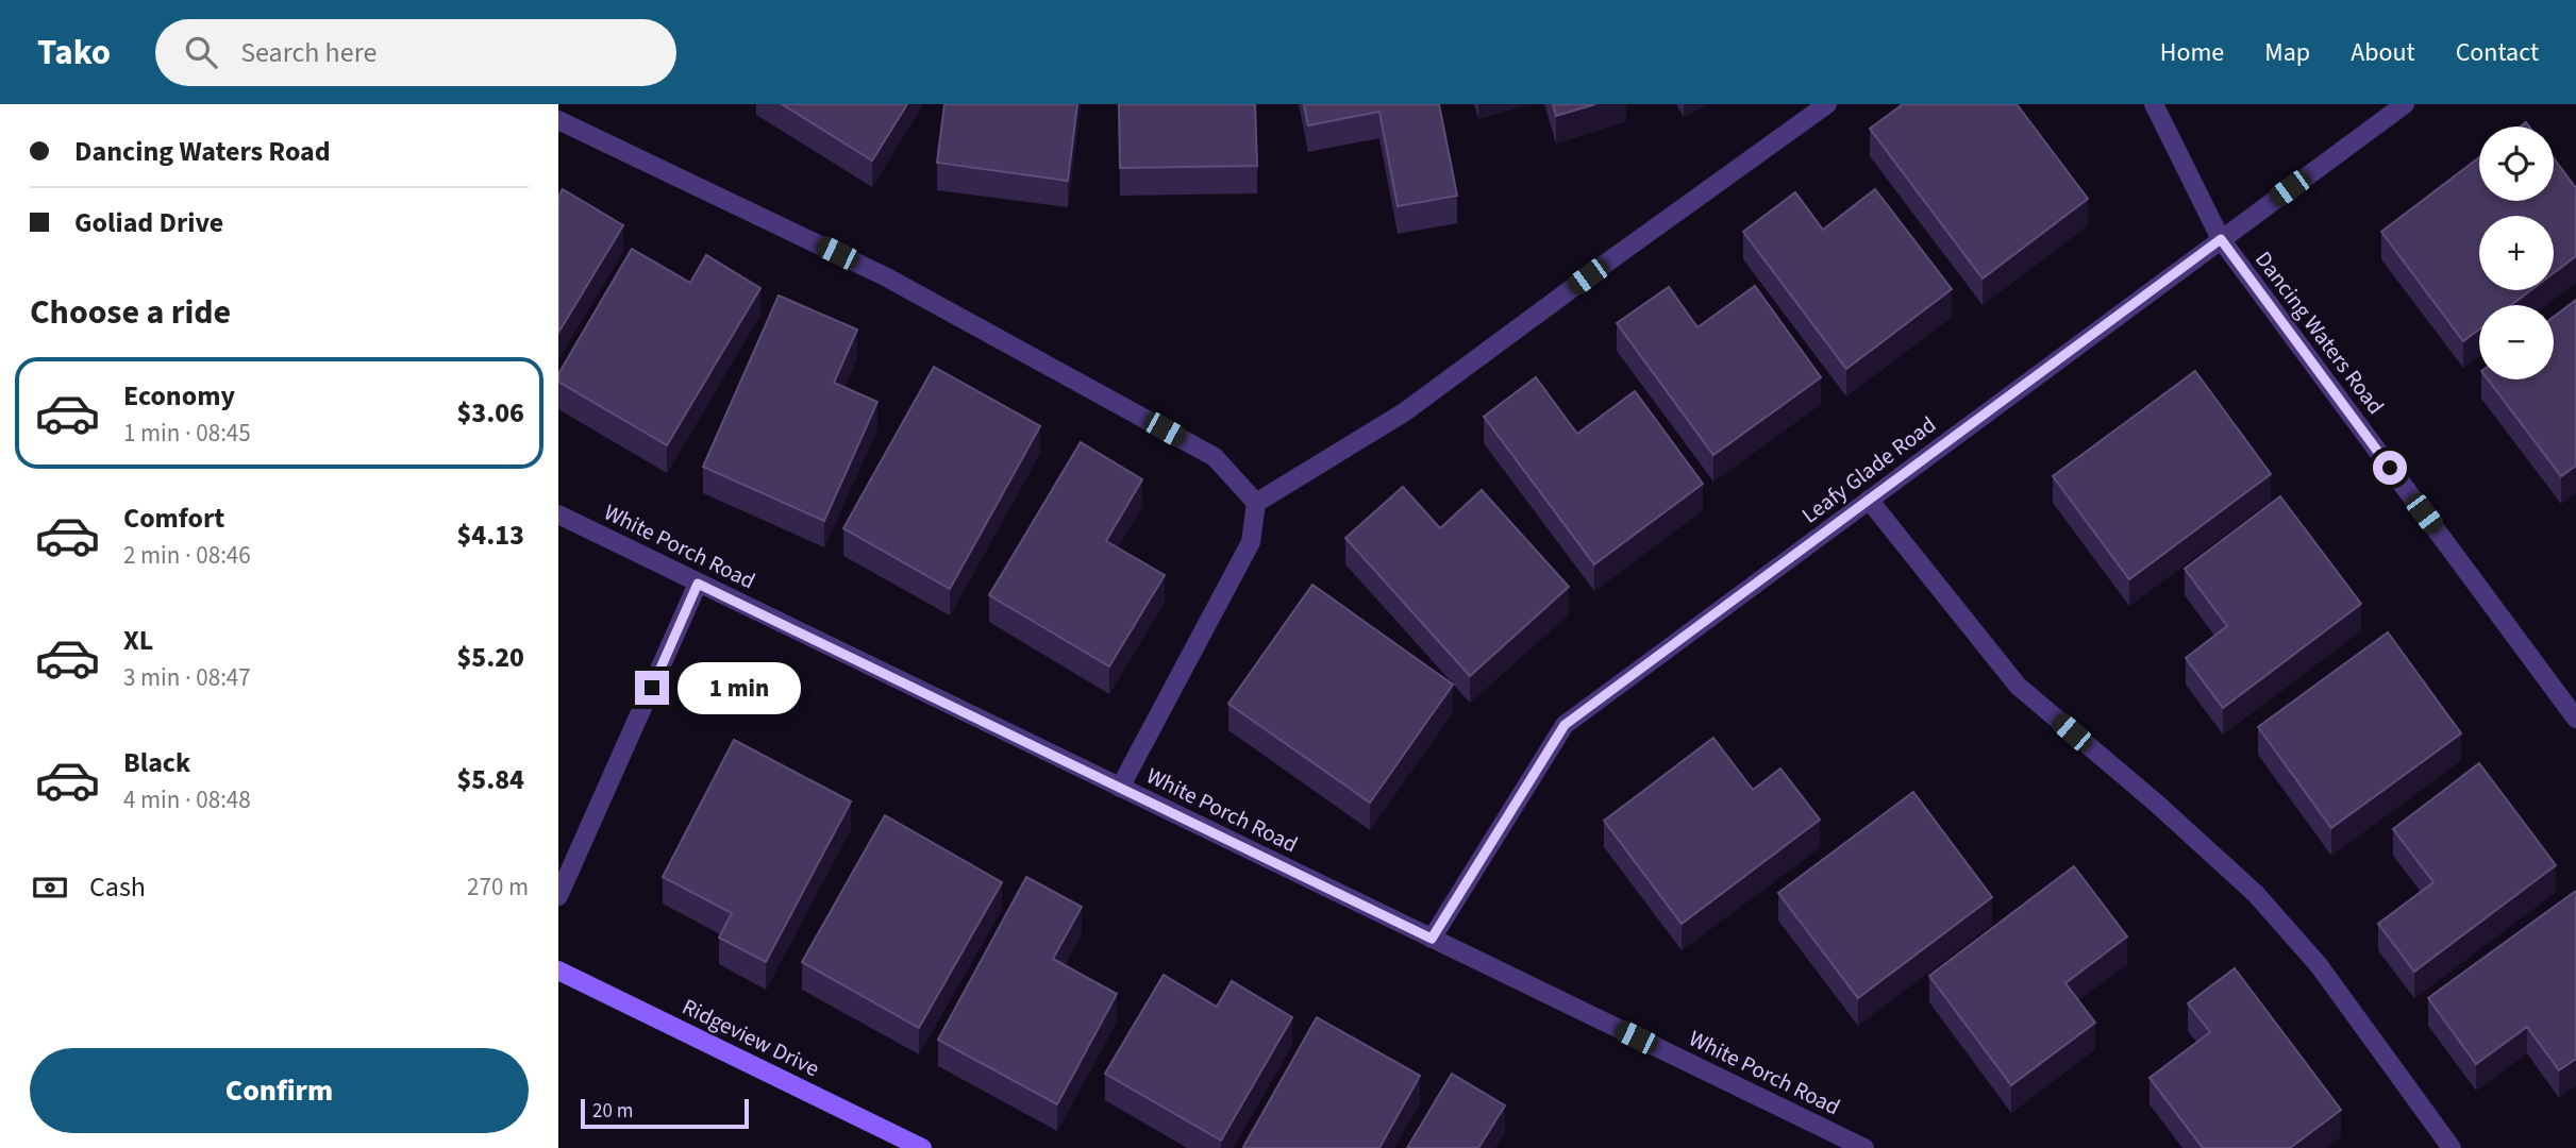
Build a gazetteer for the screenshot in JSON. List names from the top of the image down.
{
  "streets": {
    "street": [
      "Dancing Waters Road",
      "Leafy Glade Road",
      "White Porch Road",
      "Ridgeview Drive"
    ]
  },
  "crossings": [
    ["Dancing Waters Road", "Leafy Glade Road"],
    ["Leafy Glade Road", "White Porch Road"]
  ],
  "scale_bar": "20 m",
  "page": {
    "header": "Tako",
    "search": "Search here",
    "nav": [
      "Home",
      "Map",
      "About",
      "Contact"
    ],
    "banner": ["Dancing Waters Road", "Goliad Drive"],
    "map_buttons": ["+", "−"],
    "heading": "Choose a ride",
    "list": [
      {
        "name": "Economy",
        "note": "1 min · 08:45",
        "value": "$3.06"
      },
      {
        "name": "Comfort",
        "note": "2 min · 08:46",
        "value": "$4.13"
      },
      {
        "name": "XL",
        "note": "3 min · 08:47",
        "value": "$5.20"
      },
      {
        "name": "Black",
        "note": "4 min · 08:48",
        "value": "$5.84"
      }
    ],
    "bubble": "1 min",
    "pay": ["Cash", "270 m"],
    "buttons": "Confirm",
    "scale": "20 m"
  }
}
